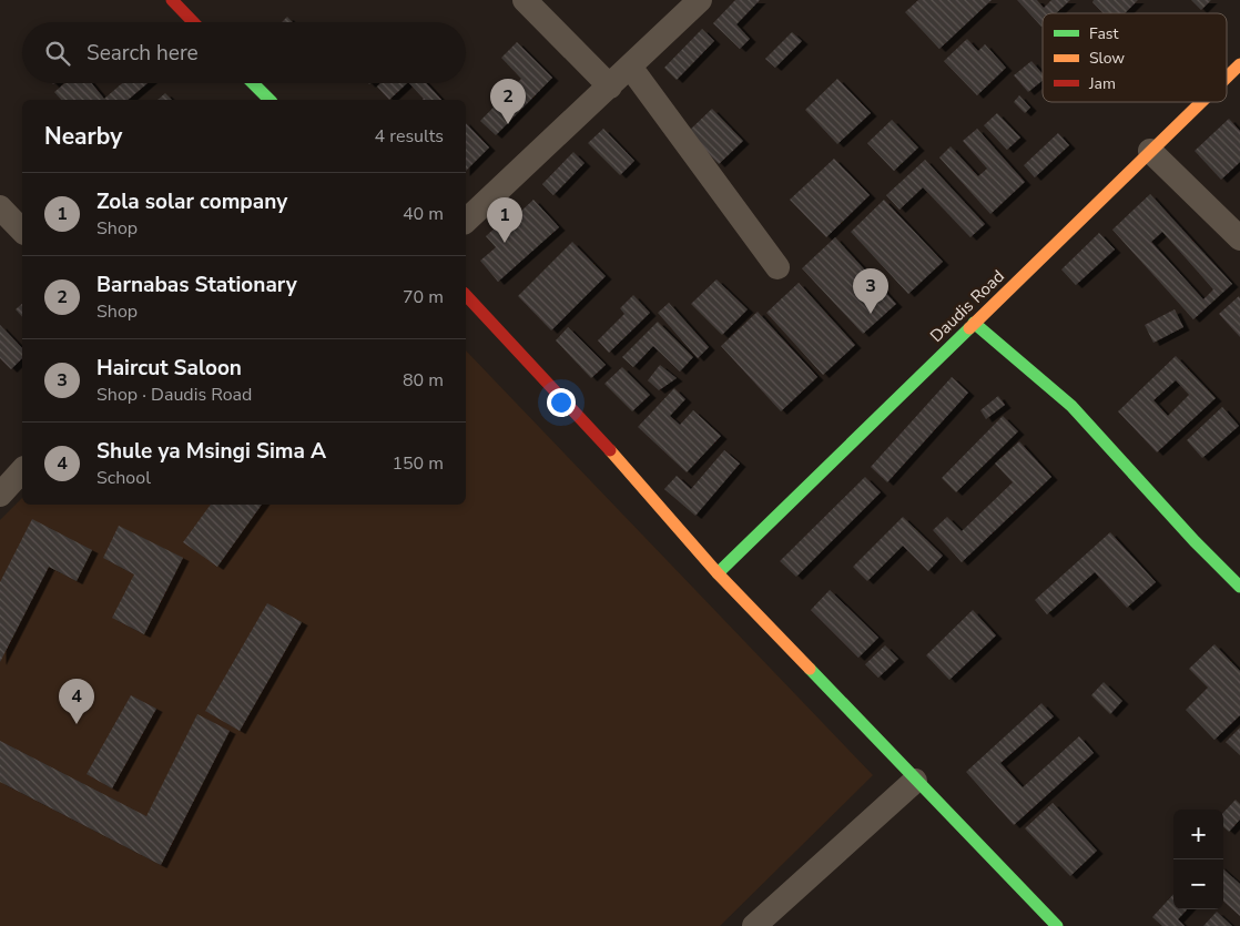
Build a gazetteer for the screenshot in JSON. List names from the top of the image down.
{
  "streets": {
    "street": ["Daudis Road"]
  },
  "legend": ["Fast", "Slow", "Jam"],
  "page": {
    "search": "Search here",
    "pins": [
      "2",
      "1",
      "3",
      "4"
    ],
    "heading": ["Nearby", "4 results"],
    "list": [
      {
        "mark": "1",
        "name": "Zola solar company",
        "note": "Shop",
        "value": "40 m"
      },
      {
        "mark": "2",
        "name": "Barnabas Stationary",
        "note": "Shop",
        "value": "70 m"
      },
      {
        "mark": "3",
        "name": "Haircut Saloon",
        "note": "Shop · Daudis Road",
        "value": "80 m"
      },
      {
        "mark": "4",
        "name": "Shule ya Msingi Sima A",
        "note": "School",
        "value": "150 m"
      }
    ],
    "map_buttons": ["+", "−"]
  }
}
